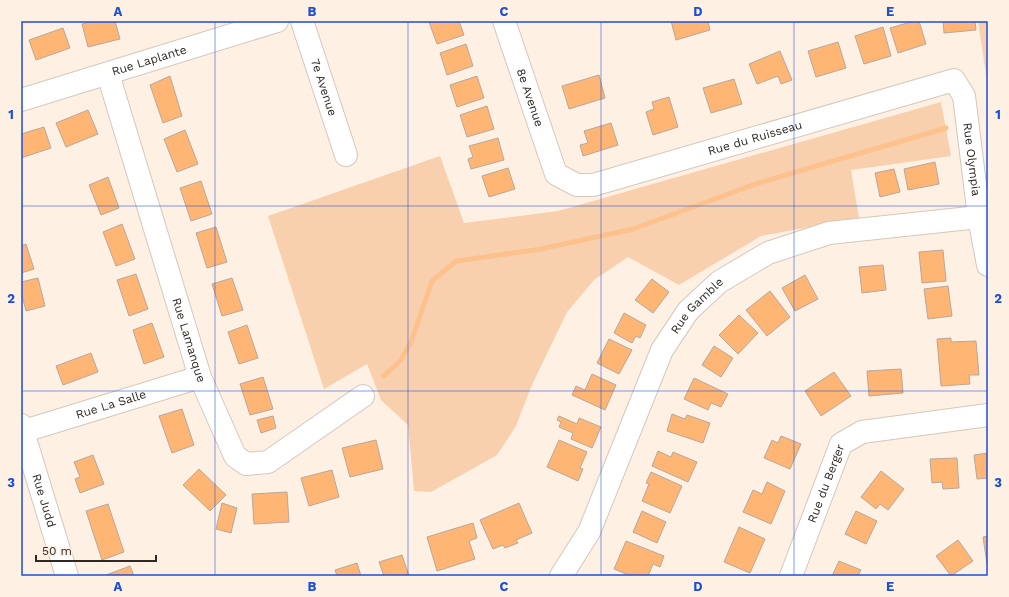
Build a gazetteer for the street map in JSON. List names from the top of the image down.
{
  "streets": {
    "street": [
      "Rue Laplante",
      "7e Avenue",
      "8e Avenue",
      "Rue du Ruisseau",
      "Rue Olympia",
      "Rue Gamble",
      "Rue Lamanque",
      "Rue La Salle",
      "Rue du Berger",
      "Rue Judd"
    ]
  },
  "crossings": [
    ["Rue Laplante", "Rue Lamanque"],
    ["8e Avenue", "Rue du Ruisseau"],
    ["Rue du Ruisseau", "Rue Olympia"],
    ["Rue Olympia", "Rue Gamble"],
    ["Rue Lamanque", "Rue La Salle"],
    ["Rue La Salle", "Rue Judd"]
  ],
  "scale_bar": "50 m",
  "grid": {
    "columns": [
      "A",
      "B",
      "C",
      "D",
      "E"
    ],
    "rows": ["1", "2", "3"]
  }
}
